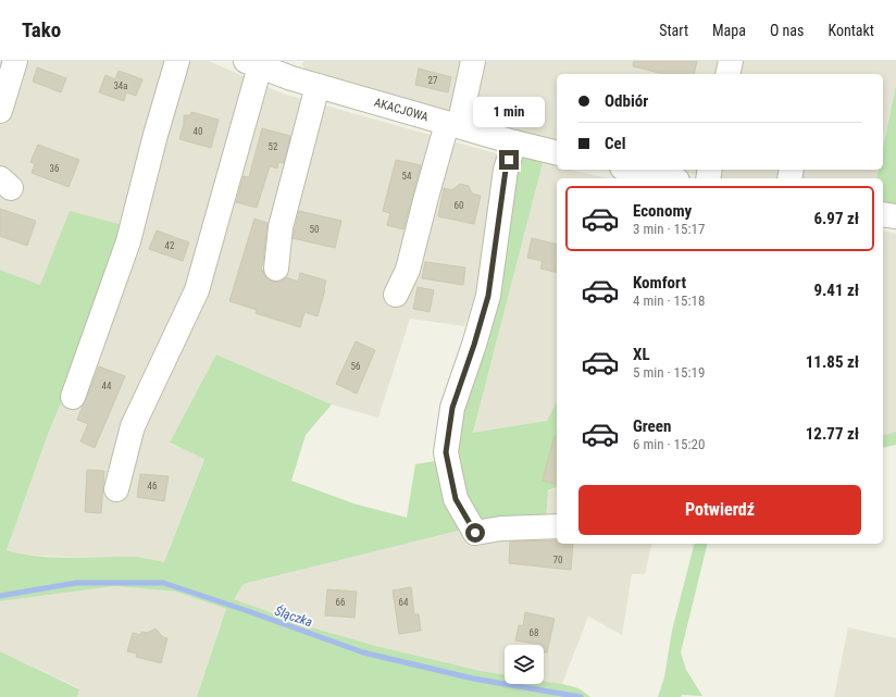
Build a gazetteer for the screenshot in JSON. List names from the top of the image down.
{
  "streets": {
    "street": ["AKACJOWA"]
  },
  "water": ["Ślączka"],
  "house_numbers": [
    "27",
    "34a",
    "40",
    "52",
    "36",
    "54",
    "60",
    "50",
    "42",
    "56",
    "44",
    "46",
    "70",
    "66",
    "64",
    "68"
  ],
  "page": {
    "header": "Tako",
    "nav": [
      "Start",
      "Mapa",
      "O nas",
      "Kontakt"
    ],
    "banner": ["Odbiór", "Cel"],
    "bubble": "1 min",
    "list": [
      {
        "name": "Economy",
        "note": "3 min · 15:17",
        "value": "6.97 zł"
      },
      {
        "name": "Komfort",
        "note": "4 min · 15:18",
        "value": "9.41 zł"
      },
      {
        "name": "XL",
        "note": "5 min · 15:19",
        "value": "11.85 zł"
      },
      {
        "name": "Green",
        "note": "6 min · 15:20",
        "value": "12.77 zł"
      }
    ],
    "buttons": "Potwierdź"
  }
}
